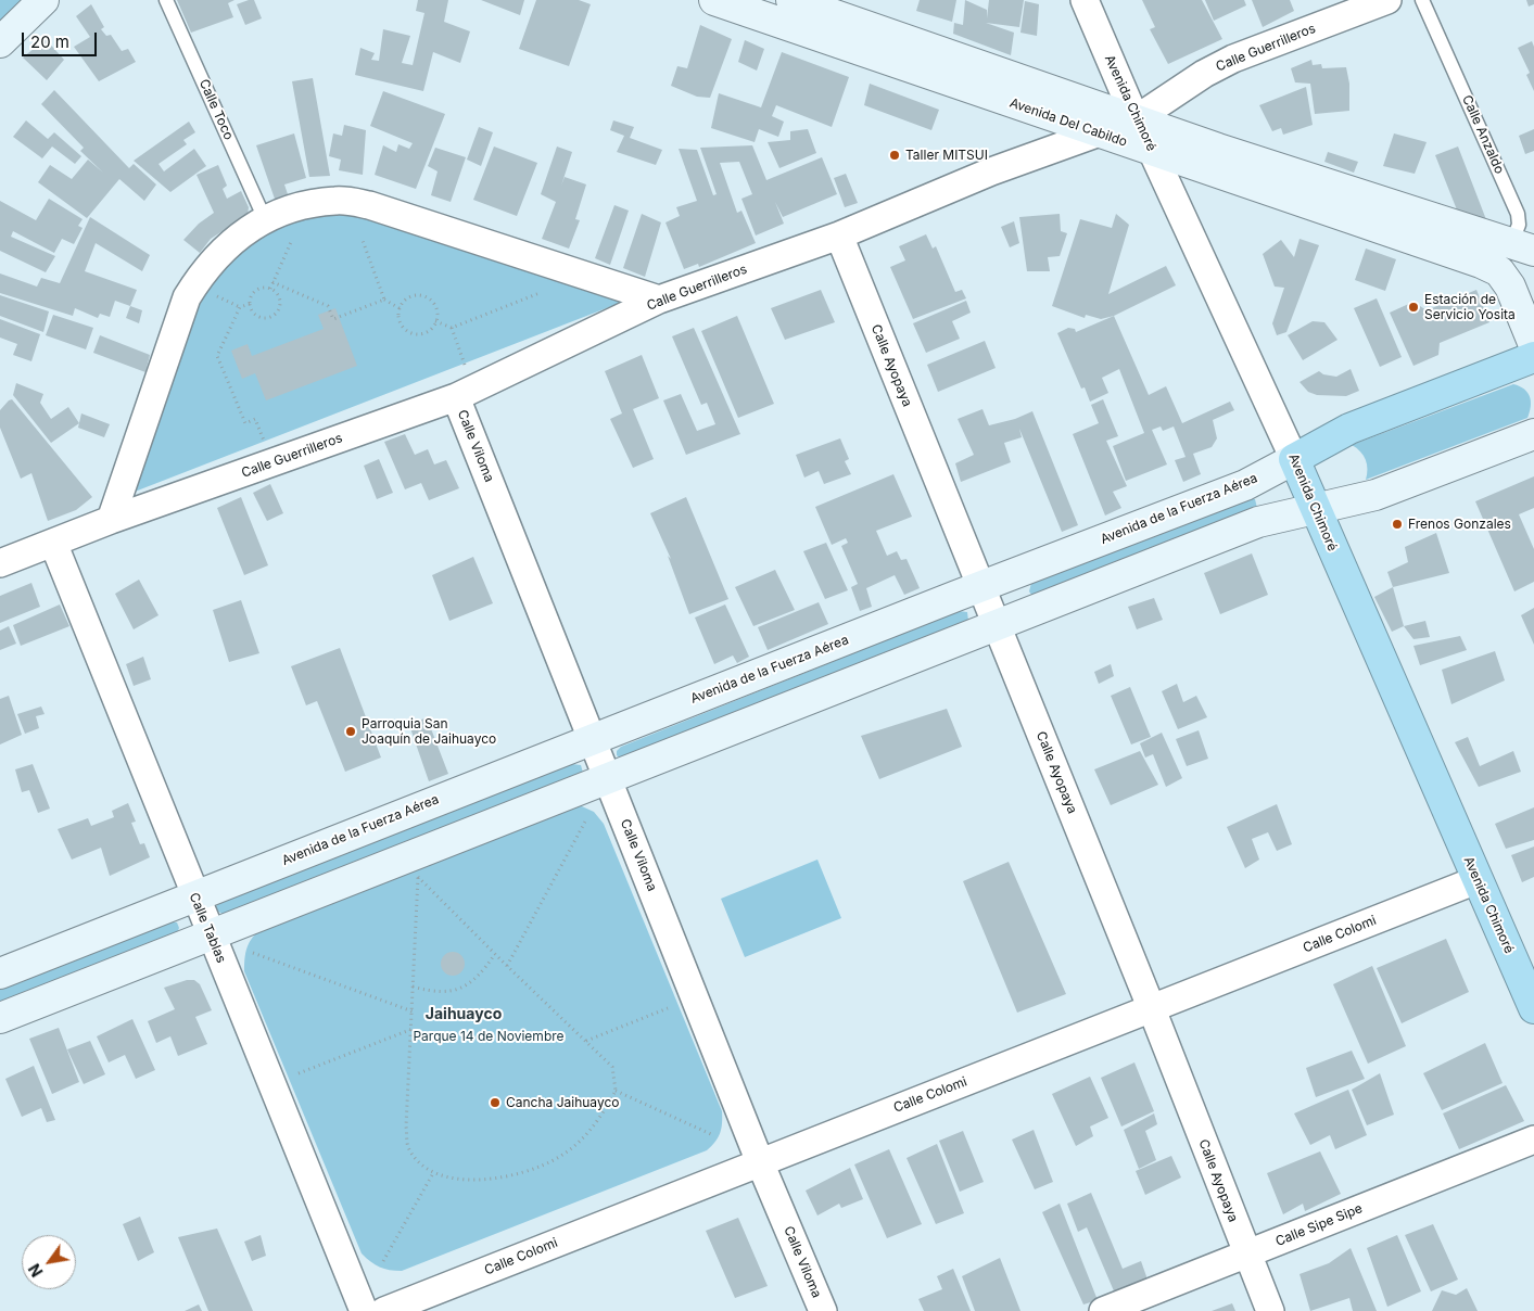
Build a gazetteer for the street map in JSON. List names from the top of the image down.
{
  "streets": {
    "highway": ["Avenida Chimoré", "Avenida de la Fuerza Aérea"],
    "main road": ["Avenida Del Cabildo"],
    "street": [
      "Calle Guerrilleros",
      "Calle Ayopaya",
      "Calle Viloma",
      "Calle Tablas",
      "Calle Colomi",
      "Calle Sipe Sipe"
    ],
    "lane": ["Calle Toco", "Calle Anzaldo"]
  },
  "crossings": [
    ["Calle Guerrilleros", "Avenida Chimoré"],
    ["Calle Guerrilleros", "Avenida Del Cabildo"],
    ["Calle Guerrilleros", "Calle Ayopaya"],
    ["Calle Guerrilleros", "Calle Viloma"],
    ["Calle Guerrilleros", "Calle Tablas"],
    ["Avenida Chimoré", "Avenida Del Cabildo"],
    ["Avenida Chimoré", "Avenida de la Fuerza Aérea"],
    ["Avenida Chimoré", "Calle Colomi"],
    ["Avenida Del Cabildo", "Calle Anzaldo"],
    ["Calle Ayopaya", "Avenida de la Fuerza Aérea"],
    ["Calle Ayopaya", "Calle Colomi"],
    ["Calle Ayopaya", "Calle Sipe Sipe"],
    ["Calle Viloma", "Avenida de la Fuerza Aérea"],
    ["Calle Viloma", "Calle Colomi"],
    ["Avenida de la Fuerza Aérea", "Calle Tablas"]
  ],
  "districts": ["Jaihuayco"],
  "parks": ["Parque 14 de Noviembre"],
  "places": [
    "Taller MITSUI",
    "Estación de Servicio Yosita",
    "Frenos Gonzales",
    "Parroquia San Joaquín de Jaihuayco",
    "Cancha Jaihuayco"
  ],
  "scale_bar": "20 m",
  "north": "bottom left"
}
